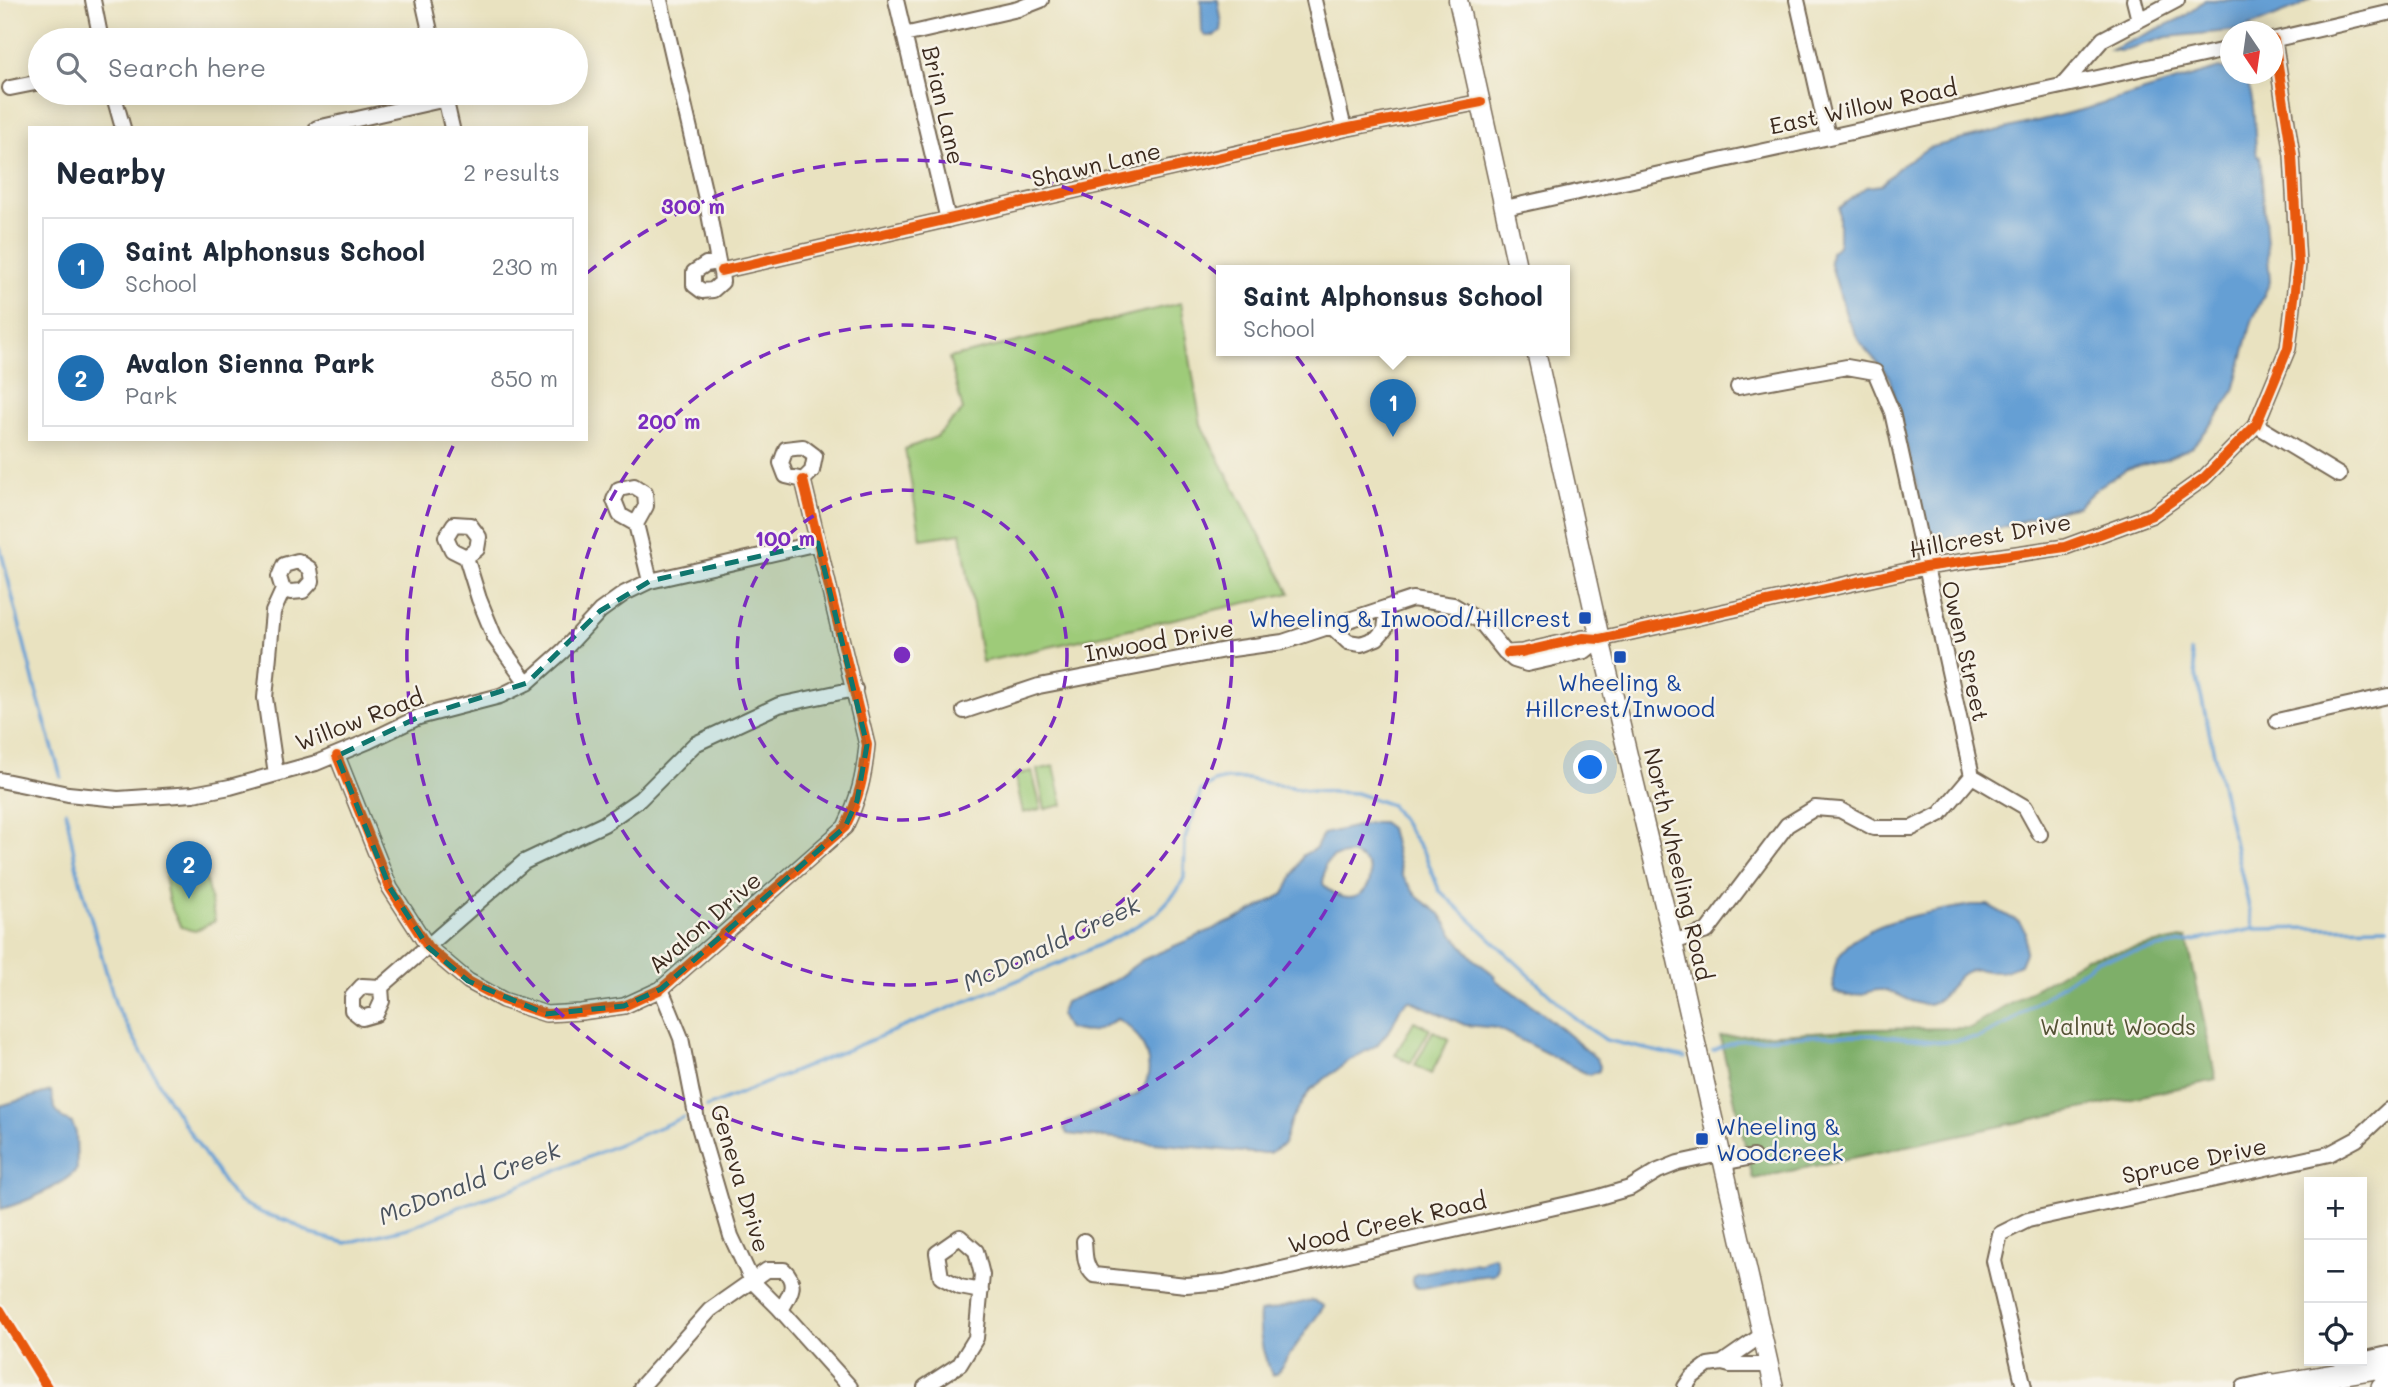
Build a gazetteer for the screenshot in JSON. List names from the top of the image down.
{
  "streets": {
    "main road": ["North Wheeling Road"],
    "street": [
      "Brian Lane",
      "East Willow Road",
      "Shawn Lane",
      "Hillcrest Drive",
      "Inwood Drive",
      "Owen Street",
      "Willow Road",
      "Avalon Drive",
      "Spruce Drive",
      "Geneva Drive",
      "Wood Creek Road"
    ]
  },
  "crossings": [
    ["Brian Lane", "Shawn Lane"],
    ["Hillcrest Drive", "Inwood Drive"],
    ["Hillcrest Drive", "Owen Street"],
    ["Hillcrest Drive", "North Wheeling Road"],
    ["Inwood Drive", "North Wheeling Road"],
    ["Willow Road", "Avalon Drive"],
    ["North Wheeling Road", "Wood Creek Road"],
    ["Avalon Drive", "Geneva Drive"]
  ],
  "water": ["McDonald Creek"],
  "parks": ["Walnut Woods"],
  "places": {
    "transit": ["Wheeling & Inwood/Hillcrest", "Wheeling & Hillcrest/Inwood", "Wheeling & Woodcreek"]
  },
  "north": "bottom",
  "page": {
    "search": "Search here",
    "heading": ["Nearby", "2 results"],
    "list": [
      {
        "mark": "1",
        "name": "Saint Alphonsus School",
        "note": "School",
        "value": "230 m"
      },
      {
        "mark": "2",
        "name": "Avalon Sienna Park",
        "note": "Park",
        "value": "850 m"
      }
    ],
    "popup": ["Saint Alphonsus School", "School"],
    "pins": ["1", "2"],
    "map_buttons": ["+", "−"]
  },
  "rings": ["300 m", "200 m", "100 m"]
}
